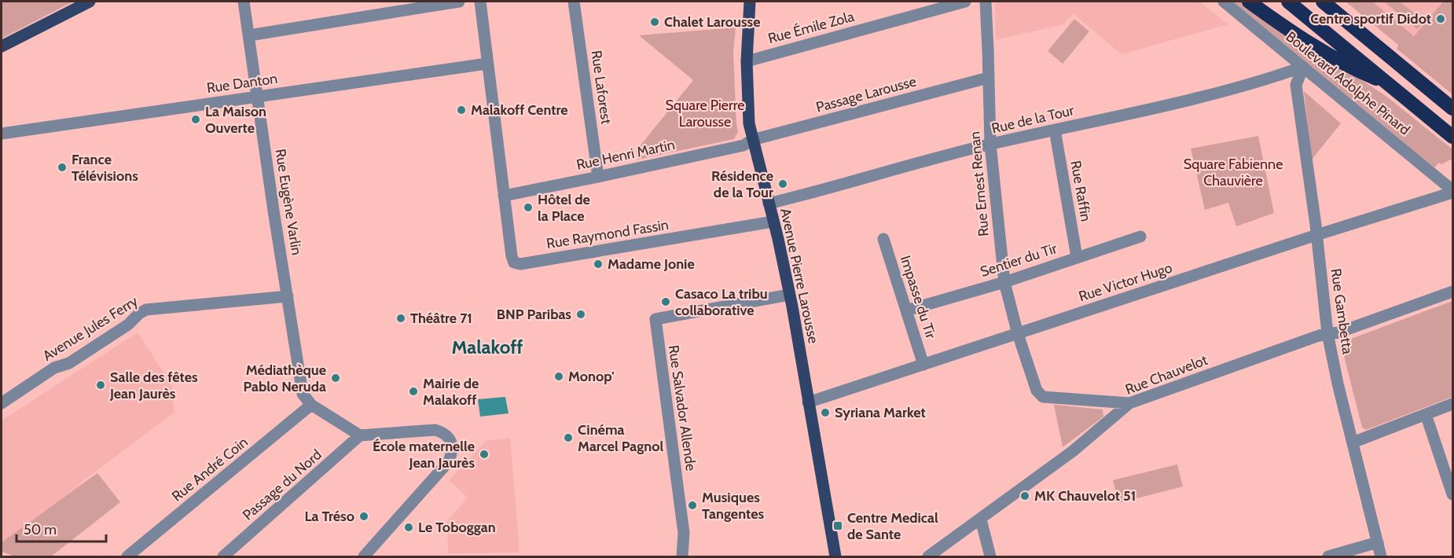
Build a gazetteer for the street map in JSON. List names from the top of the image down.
{
  "streets": {
    "main road": ["Avenue Pierre Larousse"],
    "street": [
      "Rue Émile Zola",
      "Rue Danton",
      "Boulevard Adolphe Pinard",
      "Rue Laforest",
      "Passage Larousse",
      "Rue de la Tour",
      "Rue Henri Martin",
      "Rue Ernest Renan",
      "Rue Raffin",
      "Rue Eugène Varlin",
      "Rue Raymond Fassin",
      "Sentier du Tir",
      "Rue Victor Hugo",
      "Impasse du Tir",
      "Rue Gambetta",
      "Avenue Jules Ferry",
      "Rue Chauvelot",
      "Rue Salvador Allende",
      "Rue André Coin",
      "Passage du Nord"
    ]
  },
  "crossings": [
    ["Rue Émile Zola", "Avenue Pierre Larousse"],
    ["Rue Danton", "Rue Eugène Varlin"],
    ["Boulevard Adolphe Pinard", "Rue de la Tour"],
    ["Boulevard Adolphe Pinard", "Rue Victor Hugo"],
    ["Boulevard Adolphe Pinard", "Rue Gambetta"],
    ["Rue Laforest", "Rue Henri Martin"],
    ["Passage Larousse", "Rue Henri Martin"],
    ["Passage Larousse", "Rue Ernest Renan"],
    ["Passage Larousse", "Avenue Pierre Larousse"],
    ["Rue de la Tour", "Rue Ernest Renan"],
    ["Rue de la Tour", "Rue Raffin"],
    ["Rue de la Tour", "Avenue Pierre Larousse"],
    ["Rue de la Tour", "Rue Gambetta"],
    ["Rue Henri Martin", "Rue Raymond Fassin"],
    ["Rue Henri Martin", "Avenue Pierre Larousse"],
    ["Rue Ernest Renan", "Sentier du Tir"],
    ["Rue Ernest Renan", "Rue Victor Hugo"],
    ["Rue Ernest Renan", "Rue Chauvelot"],
    ["Rue Raffin", "Sentier du Tir"],
    ["Rue Eugène Varlin", "Avenue Jules Ferry"],
    ["Rue Eugène Varlin", "Rue André Coin"],
    ["Rue Raymond Fassin", "Avenue Pierre Larousse"],
    ["Sentier du Tir", "Impasse du Tir"],
    ["Avenue Pierre Larousse", "Rue Victor Hugo"],
    ["Avenue Pierre Larousse", "Rue Salvador Allende"],
    ["Rue Victor Hugo", "Impasse du Tir"],
    ["Rue Victor Hugo", "Rue Gambetta"],
    ["Rue Gambetta", "Rue Chauvelot"]
  ],
  "districts": ["Malakoff"],
  "parks": ["Square Pierre Larousse", "Square Fabienne Chauvière"],
  "places": {
    "other": [
      "Centre sportif Didot",
      "Chalet Larousse",
      "Malakoff Centre",
      "La Maison Ouverte",
      "France Télévisions",
      "Résidence de la Tour",
      "Hôtel de la Place",
      "Madame Jonie",
      "Casaco La tribu collaborative",
      "BNP Paribas",
      "Théâtre 71",
      "Monop'",
      "Médiathèque Pablo Neruda",
      "Salle des fêtes Jean Jaurès",
      "Mairie de Malakoff",
      "Syriana Market",
      "Cinéma Marcel Pagnol",
      "École maternelle Jean Jaurès",
      "MK Chauvelot 51",
      "Musiques Tangentes",
      "La Tréso",
      "Le Toboggan"
    ],
    "transit": ["Centre Medical de Sante"]
  },
  "scale_bar": "50 m"
}
